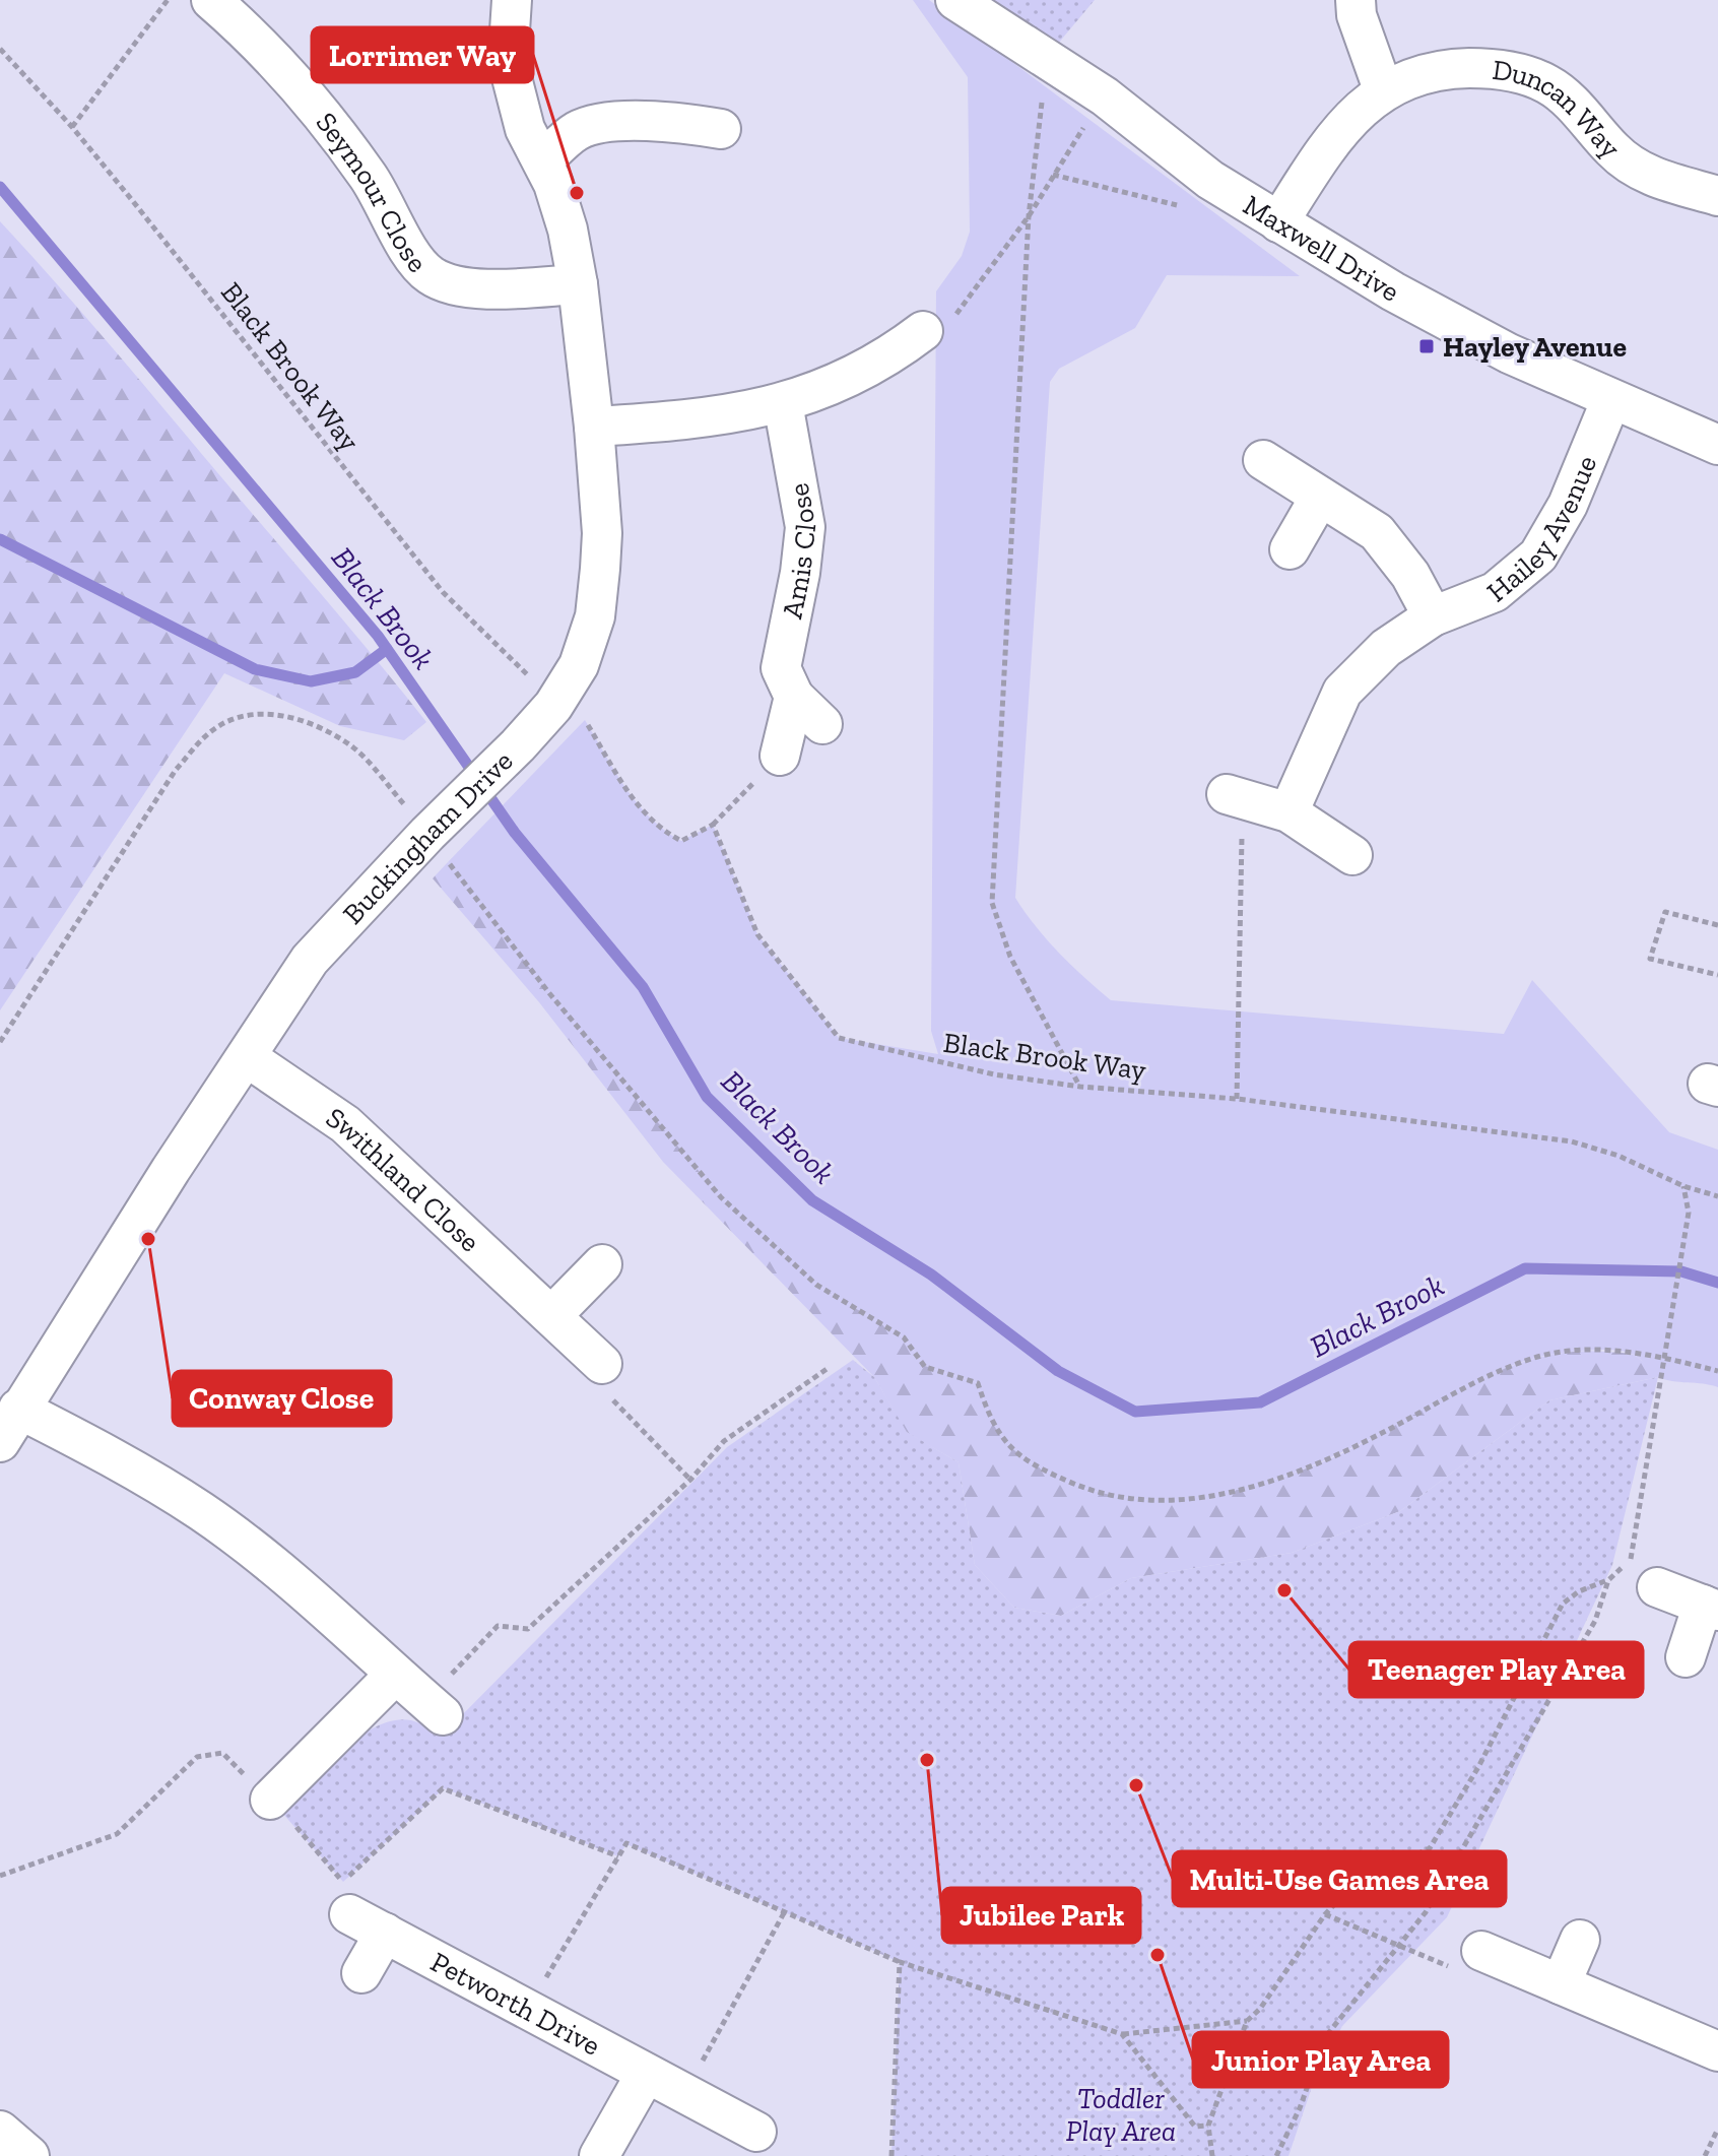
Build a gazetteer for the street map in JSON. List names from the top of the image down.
{
  "streets": {
    "street": [
      "Duncan Way",
      "Seymour Close",
      "Maxwell Drive",
      "Hailey Avenue",
      "Amis Close",
      "Buckingham Drive",
      "Swithland Close",
      "Petworth Drive"
    ],
    "path": ["Black Brook Way"]
  },
  "crossings": [
    ["Duncan Way", "Maxwell Drive"],
    ["Seymour Close", "Buckingham Drive"],
    ["Maxwell Drive", "Hailey Avenue"],
    ["Black Brook Way", "Buckingham Drive"],
    ["Buckingham Drive", "Swithland Close"]
  ],
  "water": ["Black Brook"],
  "parks": ["Toddler Play Area"],
  "places": {
    "other": [
      "Lorrimer Way",
      "Conway Close",
      "Teenager Play Area",
      "Jubilee Park",
      "Multi-Use Games Area",
      "Junior Play Area"
    ],
    "transit": ["Hayley Avenue"]
  }
}
